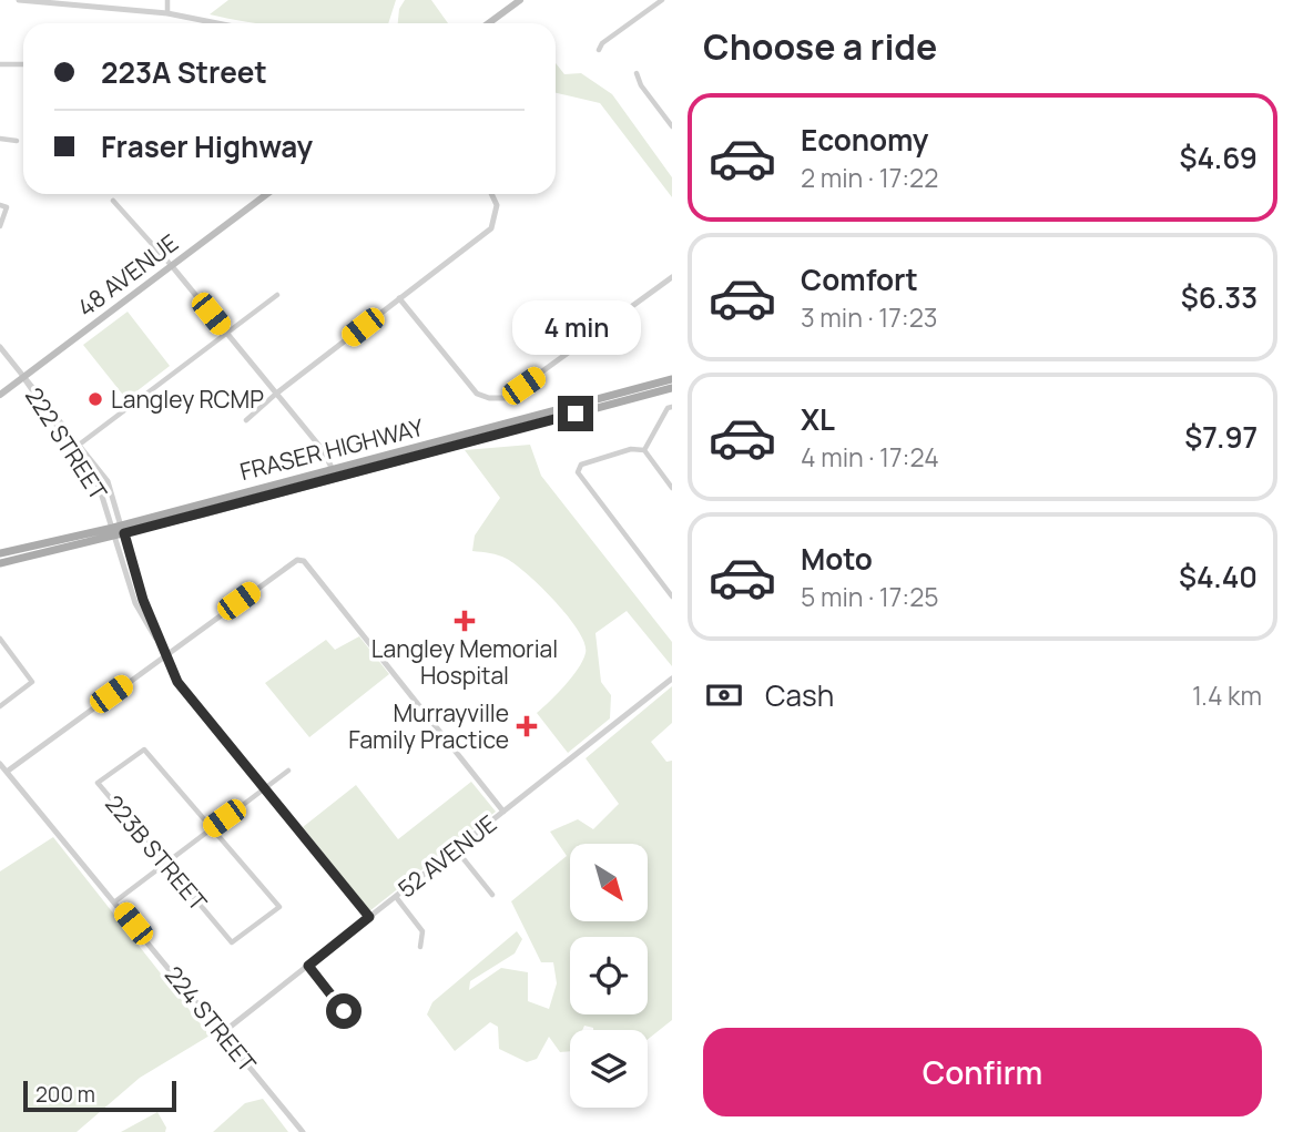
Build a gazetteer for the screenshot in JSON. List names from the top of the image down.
{
  "streets": {
    "main road": ["48 AVENUE", "FRASER HIGHWAY"],
    "street": [
      "222 STREET",
      "223B STREET",
      "52 AVENUE",
      "224 STREET"
    ]
  },
  "crossings": [
    ["48 AVENUE", "222 STREET"],
    ["222 STREET", "FRASER HIGHWAY"],
    ["222 STREET", "52 AVENUE"],
    ["52 AVENUE", "224 STREET"]
  ],
  "places": {
    "other": ["Langley RCMP"],
    "health": ["Langley Memorial Hospital", "Murrayville Family Practice"]
  },
  "scale_bar": "200 m",
  "north": "bottom right",
  "page": {
    "heading": "Choose a ride",
    "banner": ["223A Street", "Fraser Highway"],
    "list": [
      {
        "name": "Economy",
        "note": "2 min · 17:22",
        "value": "$4.69"
      },
      {
        "name": "Comfort",
        "note": "3 min · 17:23",
        "value": "$6.33"
      },
      {
        "name": "XL",
        "note": "4 min · 17:24",
        "value": "$7.97"
      },
      {
        "name": "Moto",
        "note": "5 min · 17:25",
        "value": "$4.40"
      }
    ],
    "bubble": "4 min",
    "pay": ["Cash", "1.4 km"],
    "buttons": "Confirm",
    "scale": "200 m"
  }
}
